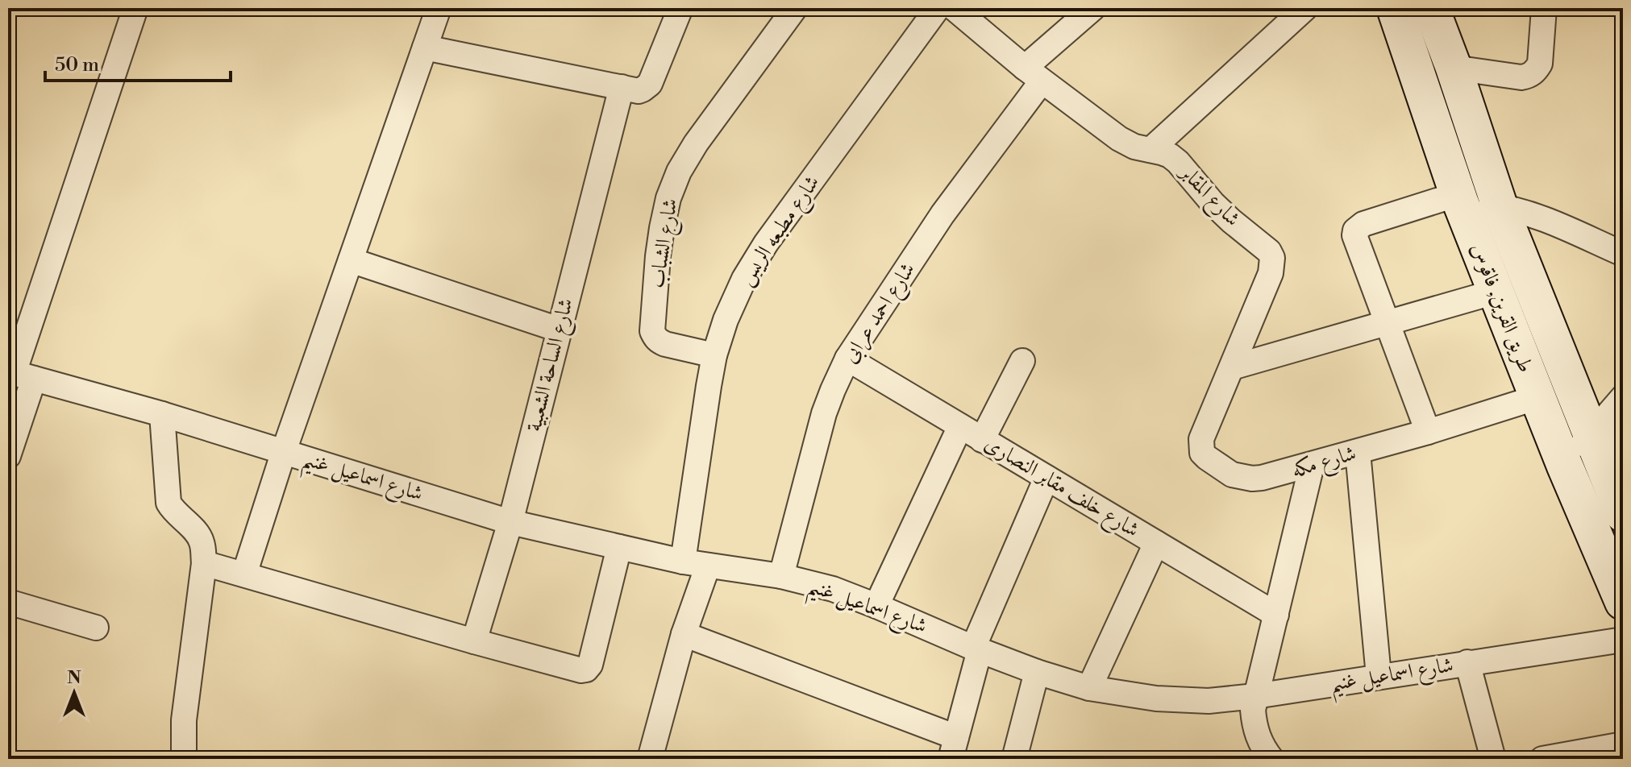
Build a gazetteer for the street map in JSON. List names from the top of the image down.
{
  "streets": {
    "main road": ["طريق القرين, فاقوس"],
    "street": [
      "شارع المقابر",
      "شارع مطبعه الريس",
      "شارع الشباب",
      "شارع احمد عرابى",
      "شارع الساحة الشعبية",
      "شارع مكه",
      "شارع اسماعيل غنيم",
      "شارع خلف مقابر النصارى"
    ]
  },
  "crossings": [
    ["شارع المقابر", "شارع احمد عرابى"],
    ["شارع المقابر", "شارع مكه"],
    ["شارع مطبعه الريس", "شارع الشباب"],
    ["شارع مطبعه الريس", "شارع اسماعيل غنيم"],
    ["طريق القرين, فاقوس", "شارع مكه"],
    ["شارع احمد عرابى", "شارع اسماعيل غنيم"],
    ["شارع احمد عرابى", "شارع خلف مقابر النصارى"],
    ["شارع الساحة الشعبية", "شارع اسماعيل غنيم"]
  ],
  "scale_bar": "50 m",
  "north": "top"
}
